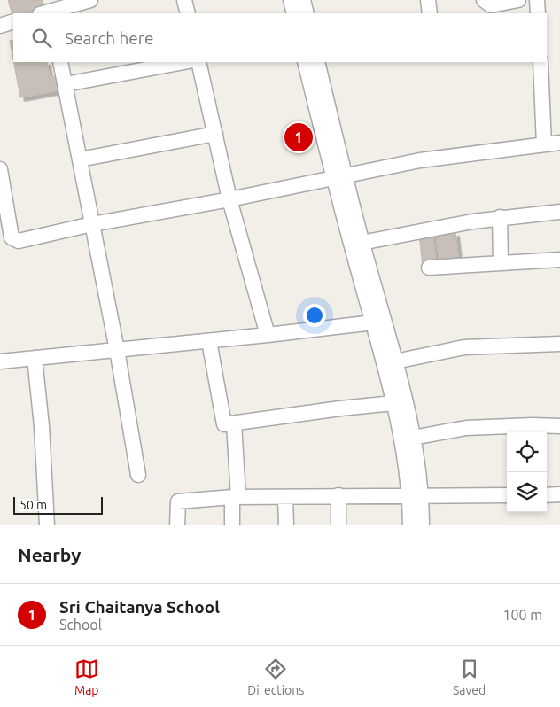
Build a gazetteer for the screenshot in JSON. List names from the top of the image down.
{
  "scale_bar": "50 m",
  "page": {
    "search": "Search here",
    "pins": "1",
    "scale": "50 m",
    "heading": "Nearby",
    "list": [
      {
        "mark": "1",
        "name": "Sri Chaitanya School",
        "note": "School",
        "value": "100 m"
      }
    ],
    "nav": ["Map", "Directions", "Saved"]
  }
}
